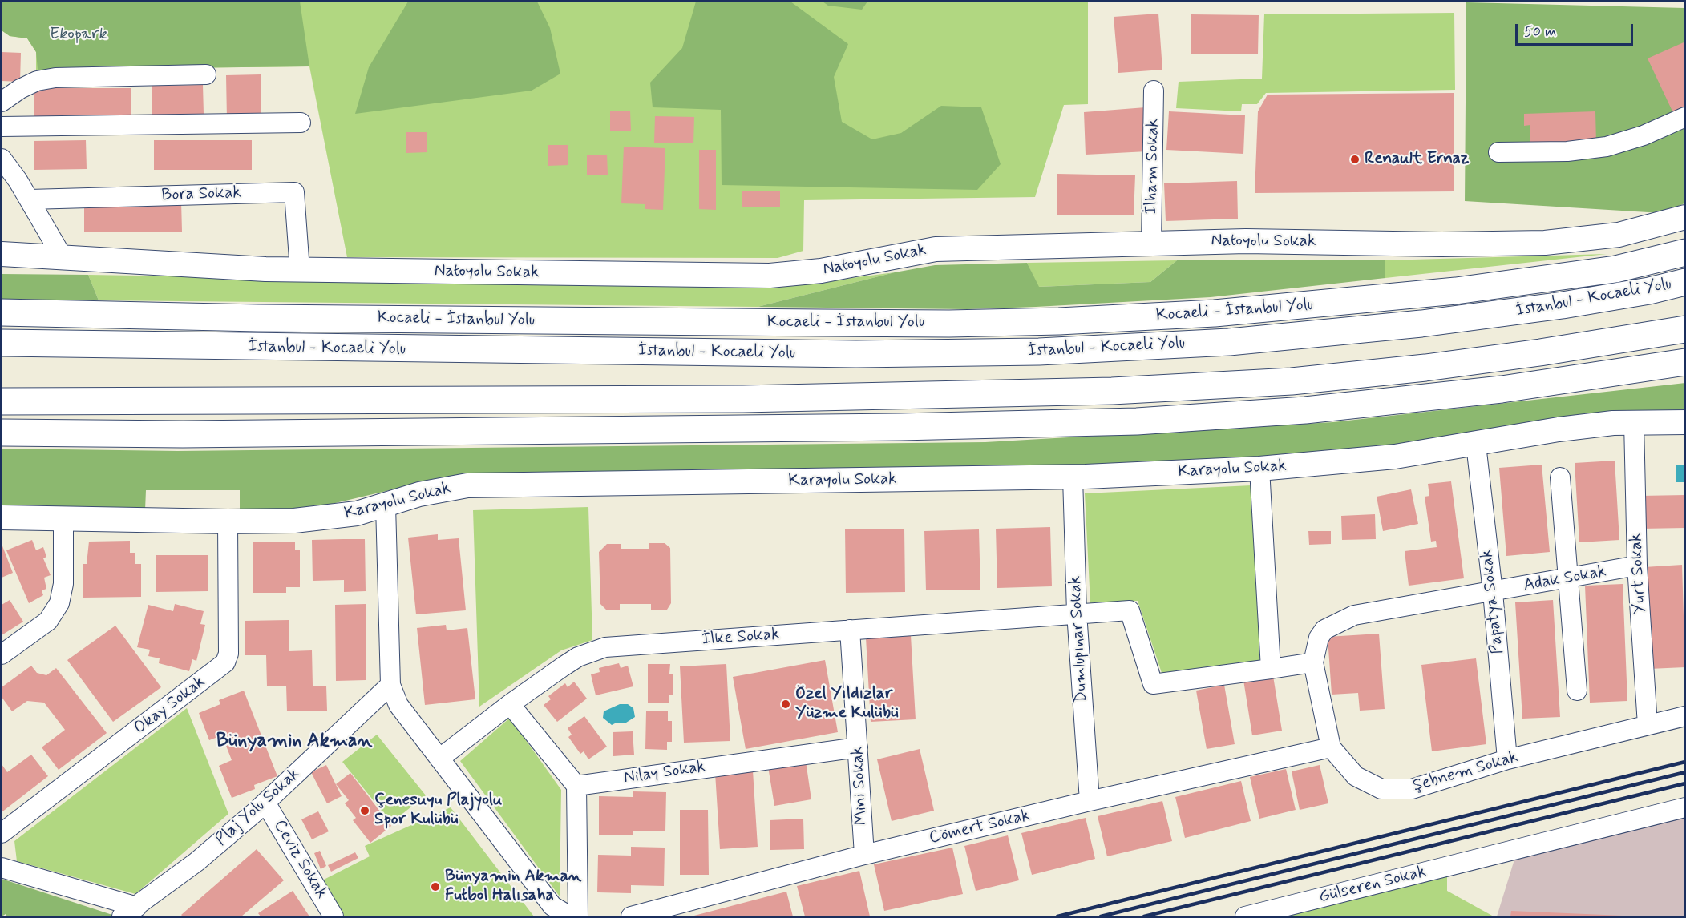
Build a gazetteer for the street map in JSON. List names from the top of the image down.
{
  "streets": {
    "highway": ["İstanbul - Kocaeli Yolu", "Kocaeli - İstanbul Yolu"],
    "main road": ["Natoyolu Sokak", "Karayolu Sokak"],
    "street": [
      "İlham Sokak",
      "Bora Sokak",
      "Yurt Sokak",
      "Adak Sokak",
      "Papatya Sokak",
      "İlke Sokak",
      "Dumlupınar Sokak",
      "Okay Sokak",
      "Şebnem Sokak",
      "Nilay Sokak",
      "Mini Sokak",
      "Plaj Yolu Sokak",
      "Cömert Sokak",
      "Ceviz Sokak",
      "Gülseren Sokak"
    ]
  },
  "crossings": [
    ["İlham Sokak", "Natoyolu Sokak"],
    ["Bora Sokak", "Natoyolu Sokak"],
    ["Karayolu Sokak", "Yurt Sokak"],
    ["Karayolu Sokak", "Papatya Sokak"],
    ["Karayolu Sokak", "Dumlupınar Sokak"],
    ["Karayolu Sokak", "Okay Sokak"],
    ["Yurt Sokak", "Adak Sokak"],
    ["Yurt Sokak", "Şebnem Sokak"],
    ["Adak Sokak", "Papatya Sokak"],
    ["Adak Sokak", "Şebnem Sokak"],
    ["Papatya Sokak", "Şebnem Sokak"],
    ["İlke Sokak", "Dumlupınar Sokak"],
    ["İlke Sokak", "Mini Sokak"],
    ["Dumlupınar Sokak", "Cömert Sokak"],
    ["Şebnem Sokak", "Cömert Sokak"],
    ["Nilay Sokak", "Mini Sokak"],
    ["Mini Sokak", "Cömert Sokak"],
    ["Plaj Yolu Sokak", "Ceviz Sokak"]
  ],
  "districts": ["Bünyamin Akman"],
  "parks": ["Ekopark"],
  "places": [
    "Renault Ernaz",
    "Özel Yıldızlar Yüzme Kulübü",
    "Çenesuyu Plajyolu Spor Kulübü",
    "Bünyamin Akman Futbol Halısaha"
  ],
  "scale_bar": "50 m"
}
